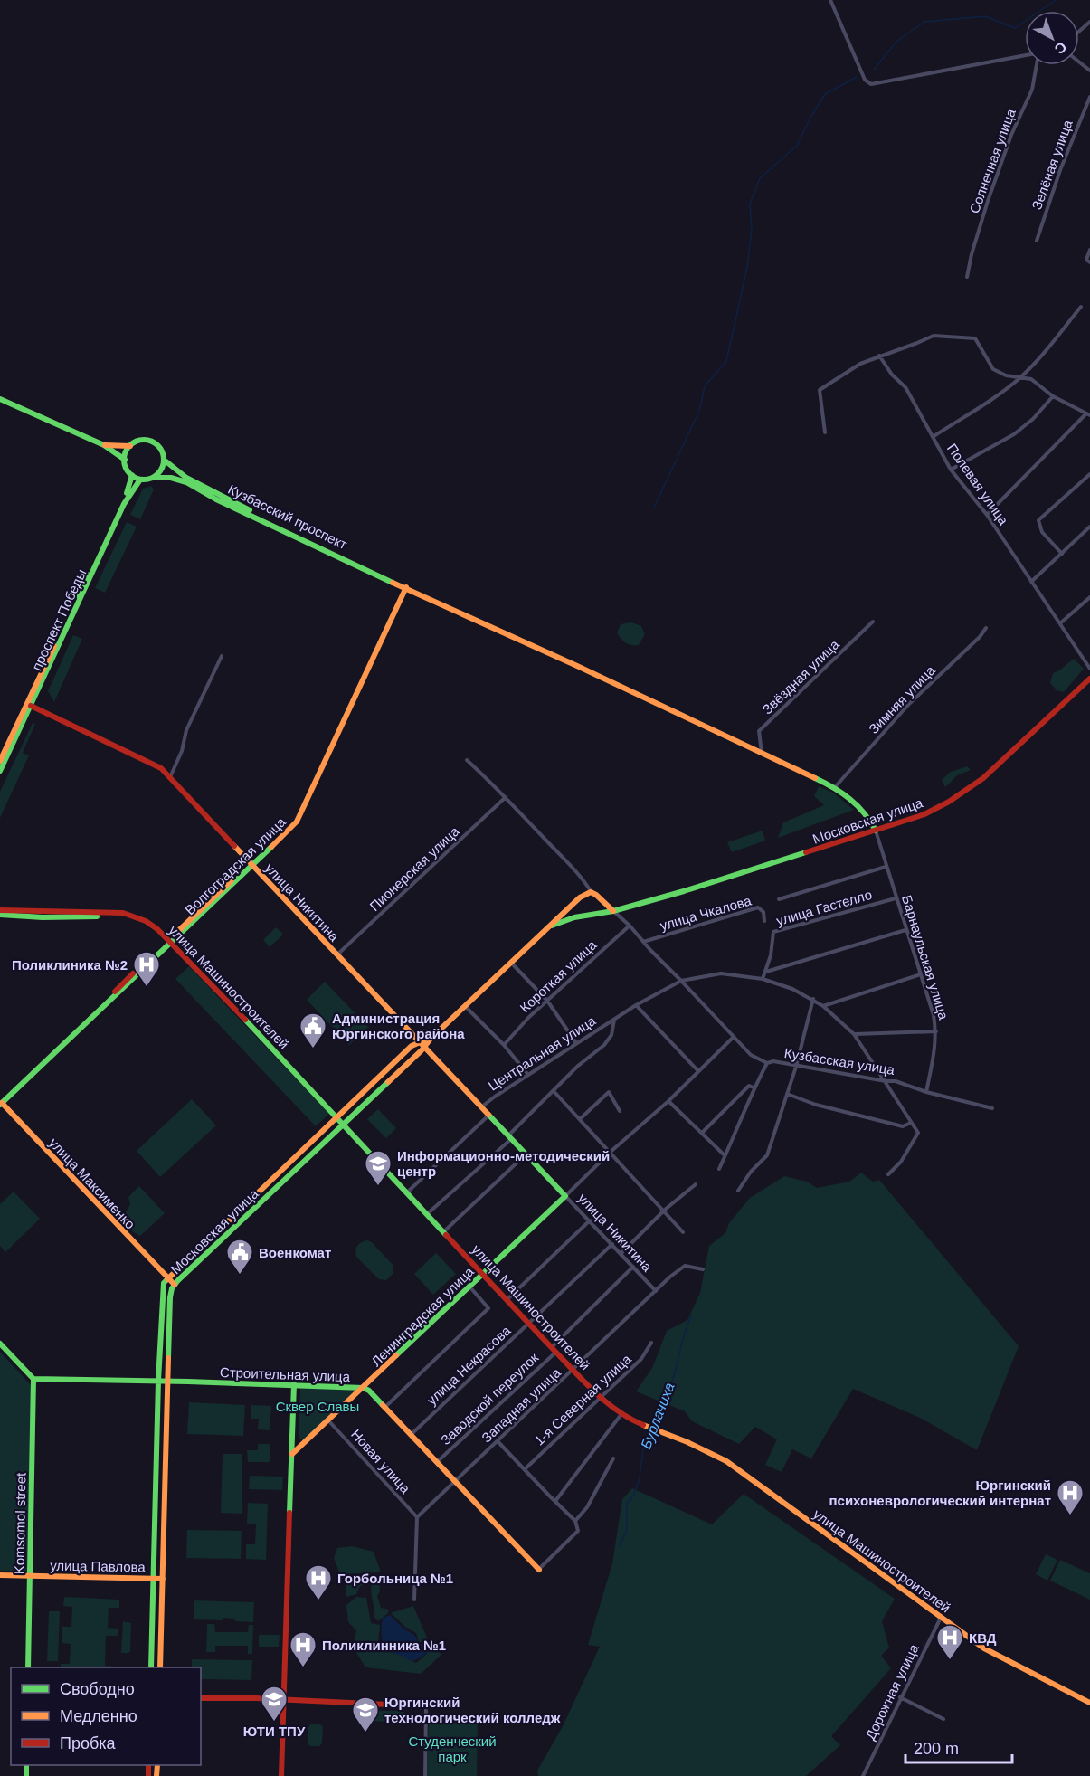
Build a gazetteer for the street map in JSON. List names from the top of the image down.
{
  "streets": {
    "main road": [
      "Кузбасский проспект",
      "проспект Победы",
      "Московская улица",
      "Волгоградская улица",
      "улица Никитина",
      "улица Машиностроителей",
      "улица Максименко",
      "Ленинградская улица",
      "Строительная улица",
      "Komsomol street",
      "улица Павлова"
    ],
    "street": [
      "Солнечная улица",
      "Зелёная улица",
      "Полевая улица",
      "Звёздная улица",
      "Зимняя улица",
      "Пионерская улица",
      "улица Гастелло",
      "улица Чкалова",
      "Барнаульская улица",
      "Короткая улица",
      "Центральная улица",
      "Кузбасская улица",
      "улица Некрасова",
      "Заводской переулок",
      "1-я Северная улица",
      "Западная улица",
      "Новая улица",
      "Дорожная улица"
    ]
  },
  "crossings": [
    ["Кузбасский проспект", "проспект Победы"],
    ["Кузбасский проспект", "Волгоградская улица"],
    ["проспект Победы", "улица Никитина"],
    ["Московская улица", "улица Никитина"],
    ["Московская улица", "Барнаульская улица"],
    ["Московская улица", "улица Машиностроителей"],
    ["Московская улица", "Кузбасская улица"],
    ["Московская улица", "улица Максименко"],
    ["Московская улица", "Строительная улица"],
    ["Московская улица", "улица Павлова"],
    ["Волгоградская улица", "улица Никитина"],
    ["Волгоградская улица", "улица Машиностроителей"],
    ["Волгоградская улица", "улица Максименко"],
    ["Пионерская улица", "улица Никитина"],
    ["улица Никитина", "Центральная улица"],
    ["улица Никитина", "Ленинградская улица"],
    ["улица Никитина", "улица Некрасова"],
    ["улица Никитина", "Заводской переулок"],
    ["улица Никитина", "Западная улица"],
    ["улица Гастелло", "Барнаульская улица"],
    ["улица Гастелло", "Центральная улица"],
    ["улица Чкалова", "Кузбасская улица"],
    ["Барнаульская улица", "Кузбасская улица"],
    ["Короткая улица", "Кузбасская улица"],
    ["улица Машиностроителей", "Центральная улица"],
    ["улица Машиностроителей", "Ленинградская улица"],
    ["улица Машиностроителей", "улица Некрасова"],
    ["улица Машиностроителей", "Заводской переулок"],
    ["улица Машиностроителей", "1-я Северная улица"],
    ["улица Машиностроителей", "Западная улица"],
    ["улица Машиностроителей", "Дорожная улица"],
    ["Центральная улица", "Кузбасская улица"],
    ["Кузбасская улица", "Ленинградская улица"],
    ["Ленинградская улица", "Строительная улица"],
    ["Ленинградская улица", "Новая улица"],
    ["улица Некрасова", "Строительная улица"],
    ["Строительная улица", "Заводской переулок"],
    ["Строительная улица", "Западная улица"],
    ["Строительная улица", "Komsomol street"],
    ["Западная улица", "Новая улица"],
    ["Komsomol street", "улица Павлова"]
  ],
  "water": ["Бурлачиха"],
  "parks": ["Сквер Славы", "Студенческий парк"],
  "places": {
    "hospital": [
      "Поликлиника №2",
      "Юргинский психоневрологический интернат",
      "Горбольница №1",
      "КВД",
      "Поликлинника №1"
    ],
    "public building": ["Администрация Юргинского района", "Военкомат"],
    "school or university": ["Информационно-методический центр", "ЮТИ ТПУ", "Юргинский технологический колледж"]
  },
  "legend": ["Свободно", "Медленно", "Пробка"],
  "scale_bar": "200 m",
  "north": "bottom right"
}
